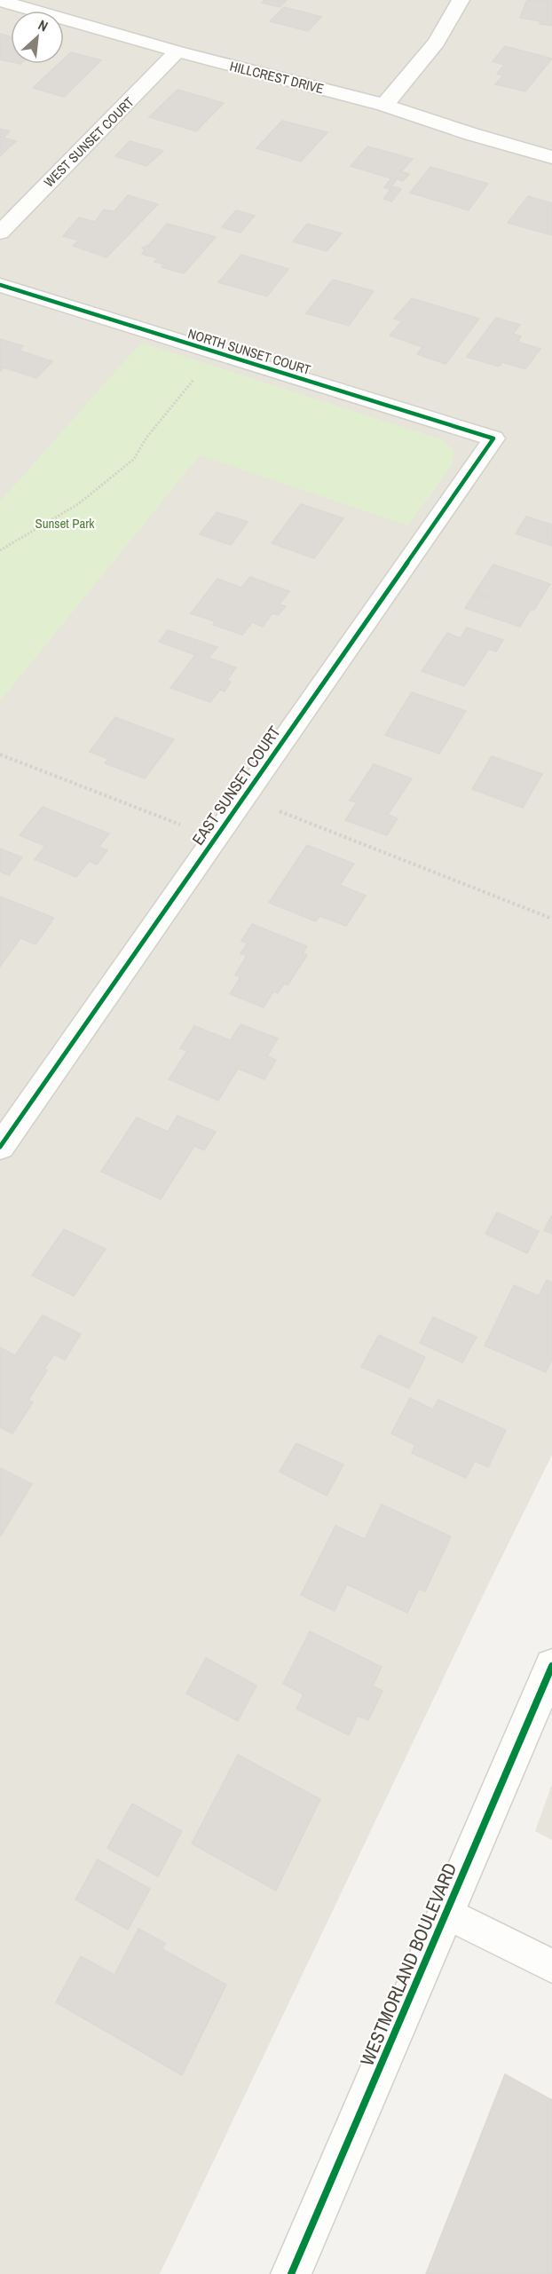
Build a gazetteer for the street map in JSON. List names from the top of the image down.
{
  "streets": {
    "street": [
      "HILLCREST DRIVE",
      "WEST SUNSET COURT",
      "NORTH SUNSET COURT",
      "EAST SUNSET COURT",
      "WESTMORLAND BOULEVARD"
    ]
  },
  "crossings": [
    ["HILLCREST DRIVE", "WEST SUNSET COURT"],
    ["NORTH SUNSET COURT", "EAST SUNSET COURT"]
  ],
  "parks": ["Sunset Park"],
  "north": "top right"
}
